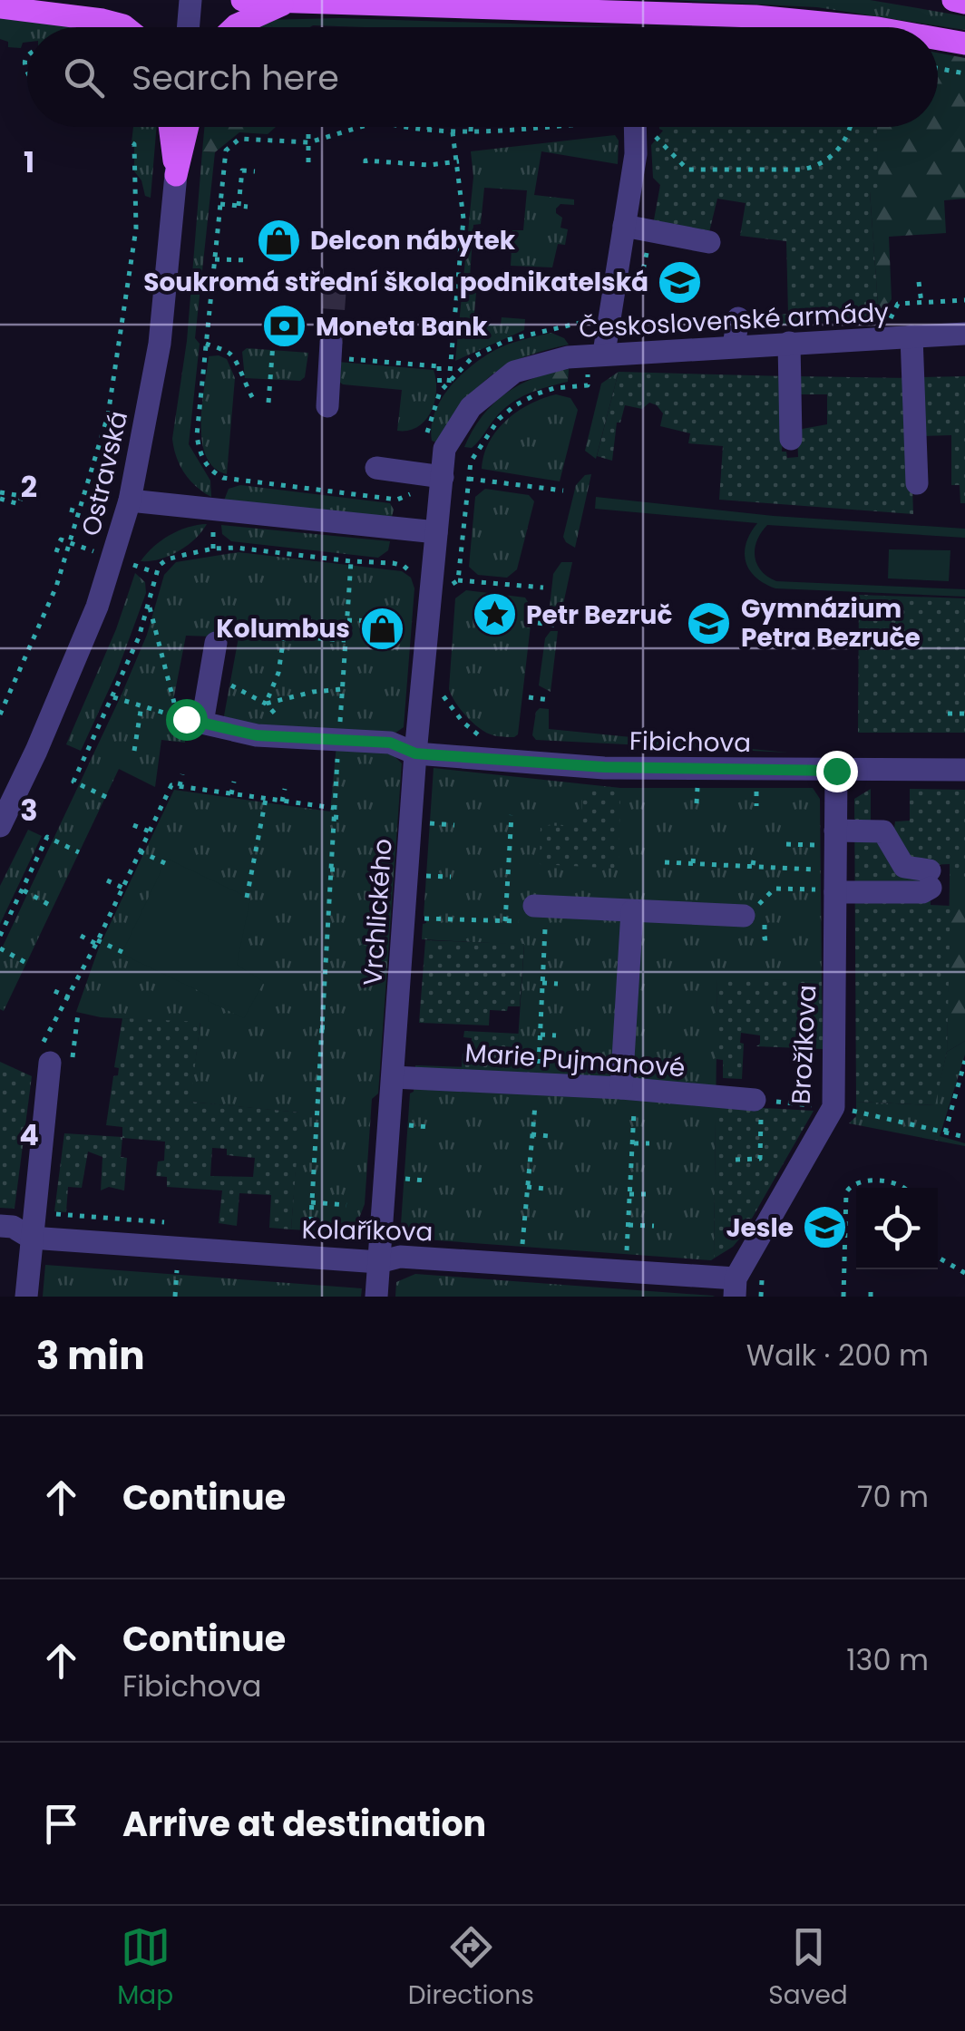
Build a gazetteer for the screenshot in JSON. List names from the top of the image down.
{
  "streets": {
    "street": [
      "Československé armády",
      "Ostravská",
      "Fibichova",
      "Vrchlického",
      "Brožíkova",
      "Marie Pujmanové",
      "Kolaříkova"
    ]
  },
  "crossings": [
    ["Československé armády", "Vrchlického"],
    ["Fibichova", "Vrchlického"],
    ["Fibichova", "Brožíkova"],
    ["Vrchlického", "Marie Pujmanové"],
    ["Vrchlického", "Kolaříkova"],
    ["Brožíkova", "Kolaříkova"]
  ],
  "places": {
    "shop": ["Delcon nábytek", "Kolumbus"],
    "school or university": ["Soukromá střední škola podnikatelská", "Gymnázium Petra Bezruče", "Jesle"],
    "bank": ["Moneta Bank"],
    "place": ["Petr Bezruč"]
  },
  "page": {
    "search": "Search here",
    "heading": ["3 min", "Walk · 200 m"],
    "list": [
      ["Continue", "70 m"],
      ["Continue", "Fibichova", "130 m"],
      "Arrive at destination"
    ],
    "nav": ["Map", "Directions", "Saved"]
  },
  "grid": {
    "rows": [
      "1",
      "2",
      "3",
      "4"
    ]
  }
}
